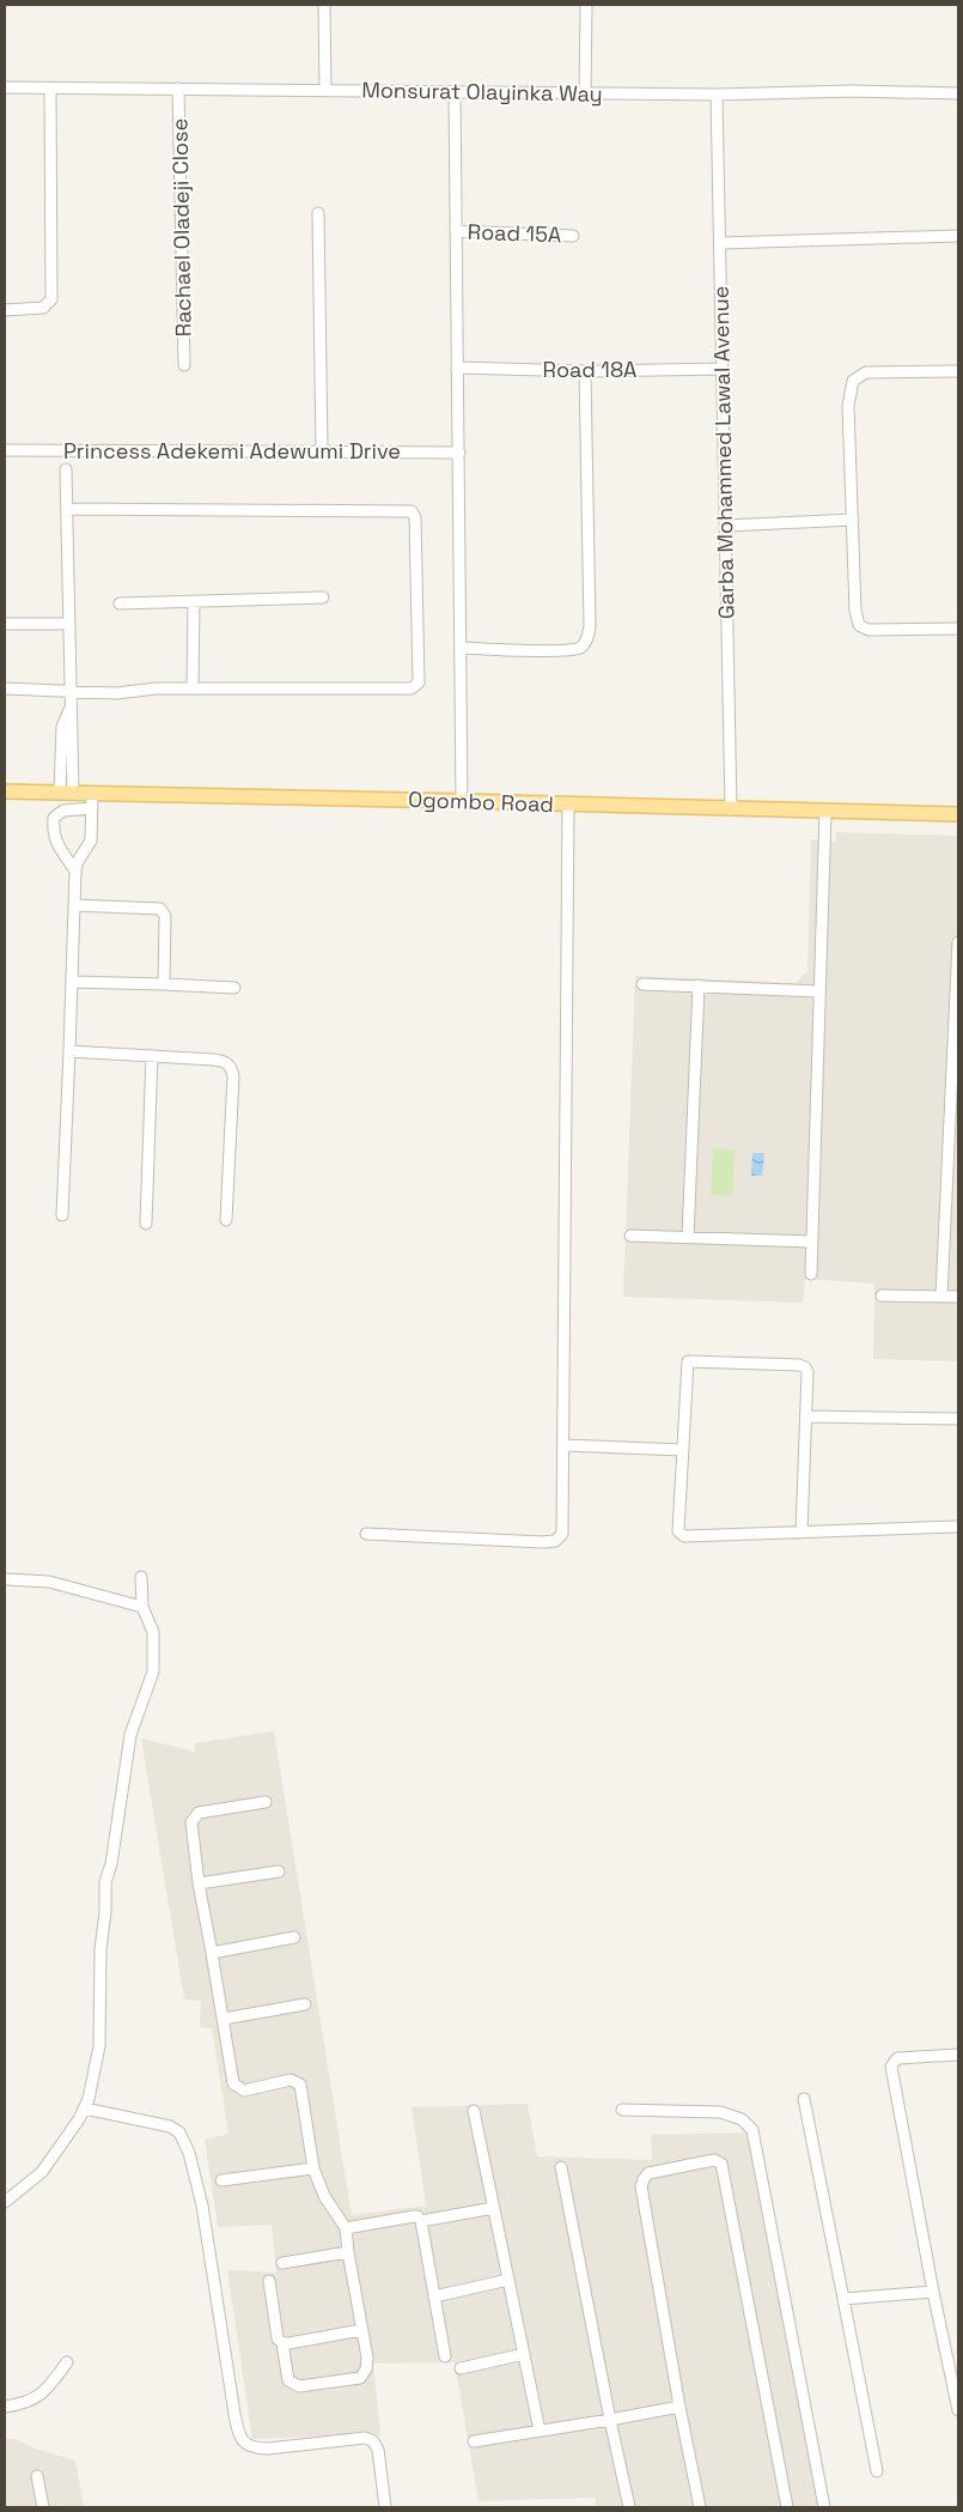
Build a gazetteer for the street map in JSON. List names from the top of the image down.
{
  "streets": {
    "main road": ["Ogombo Road"],
    "street": [
      "Monsurat Olayinka Way",
      "Rachael Oladeji Close",
      "Road 15A",
      "Road 18A",
      "Princess Adekemi Adewumi Drive",
      "Garba Mohammed Lawal Avenue"
    ]
  },
  "crossings": [
    ["Monsurat Olayinka Way", "Rachael Oladeji Close"],
    ["Monsurat Olayinka Way", "Garba Mohammed Lawal Avenue"],
    ["Road 18A", "Garba Mohammed Lawal Avenue"],
    ["Garba Mohammed Lawal Avenue", "Ogombo Road"]
  ]
}
